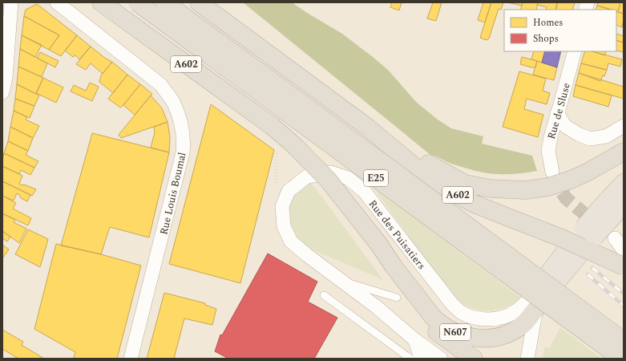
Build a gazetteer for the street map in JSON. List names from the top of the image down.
{
  "streets": {
    "highway": ["A602", "E25", "N607"],
    "street": ["Rue de Sluse", "Rue Louis Boumal", "Rue des Puisatiers"]
  },
  "crossings": [
    ["A602", "Rue de Sluse"],
    ["A602", "N607"],
    ["Rue des Puisatiers", "N607"]
  ],
  "legend": ["Homes", "Shops"]
}
